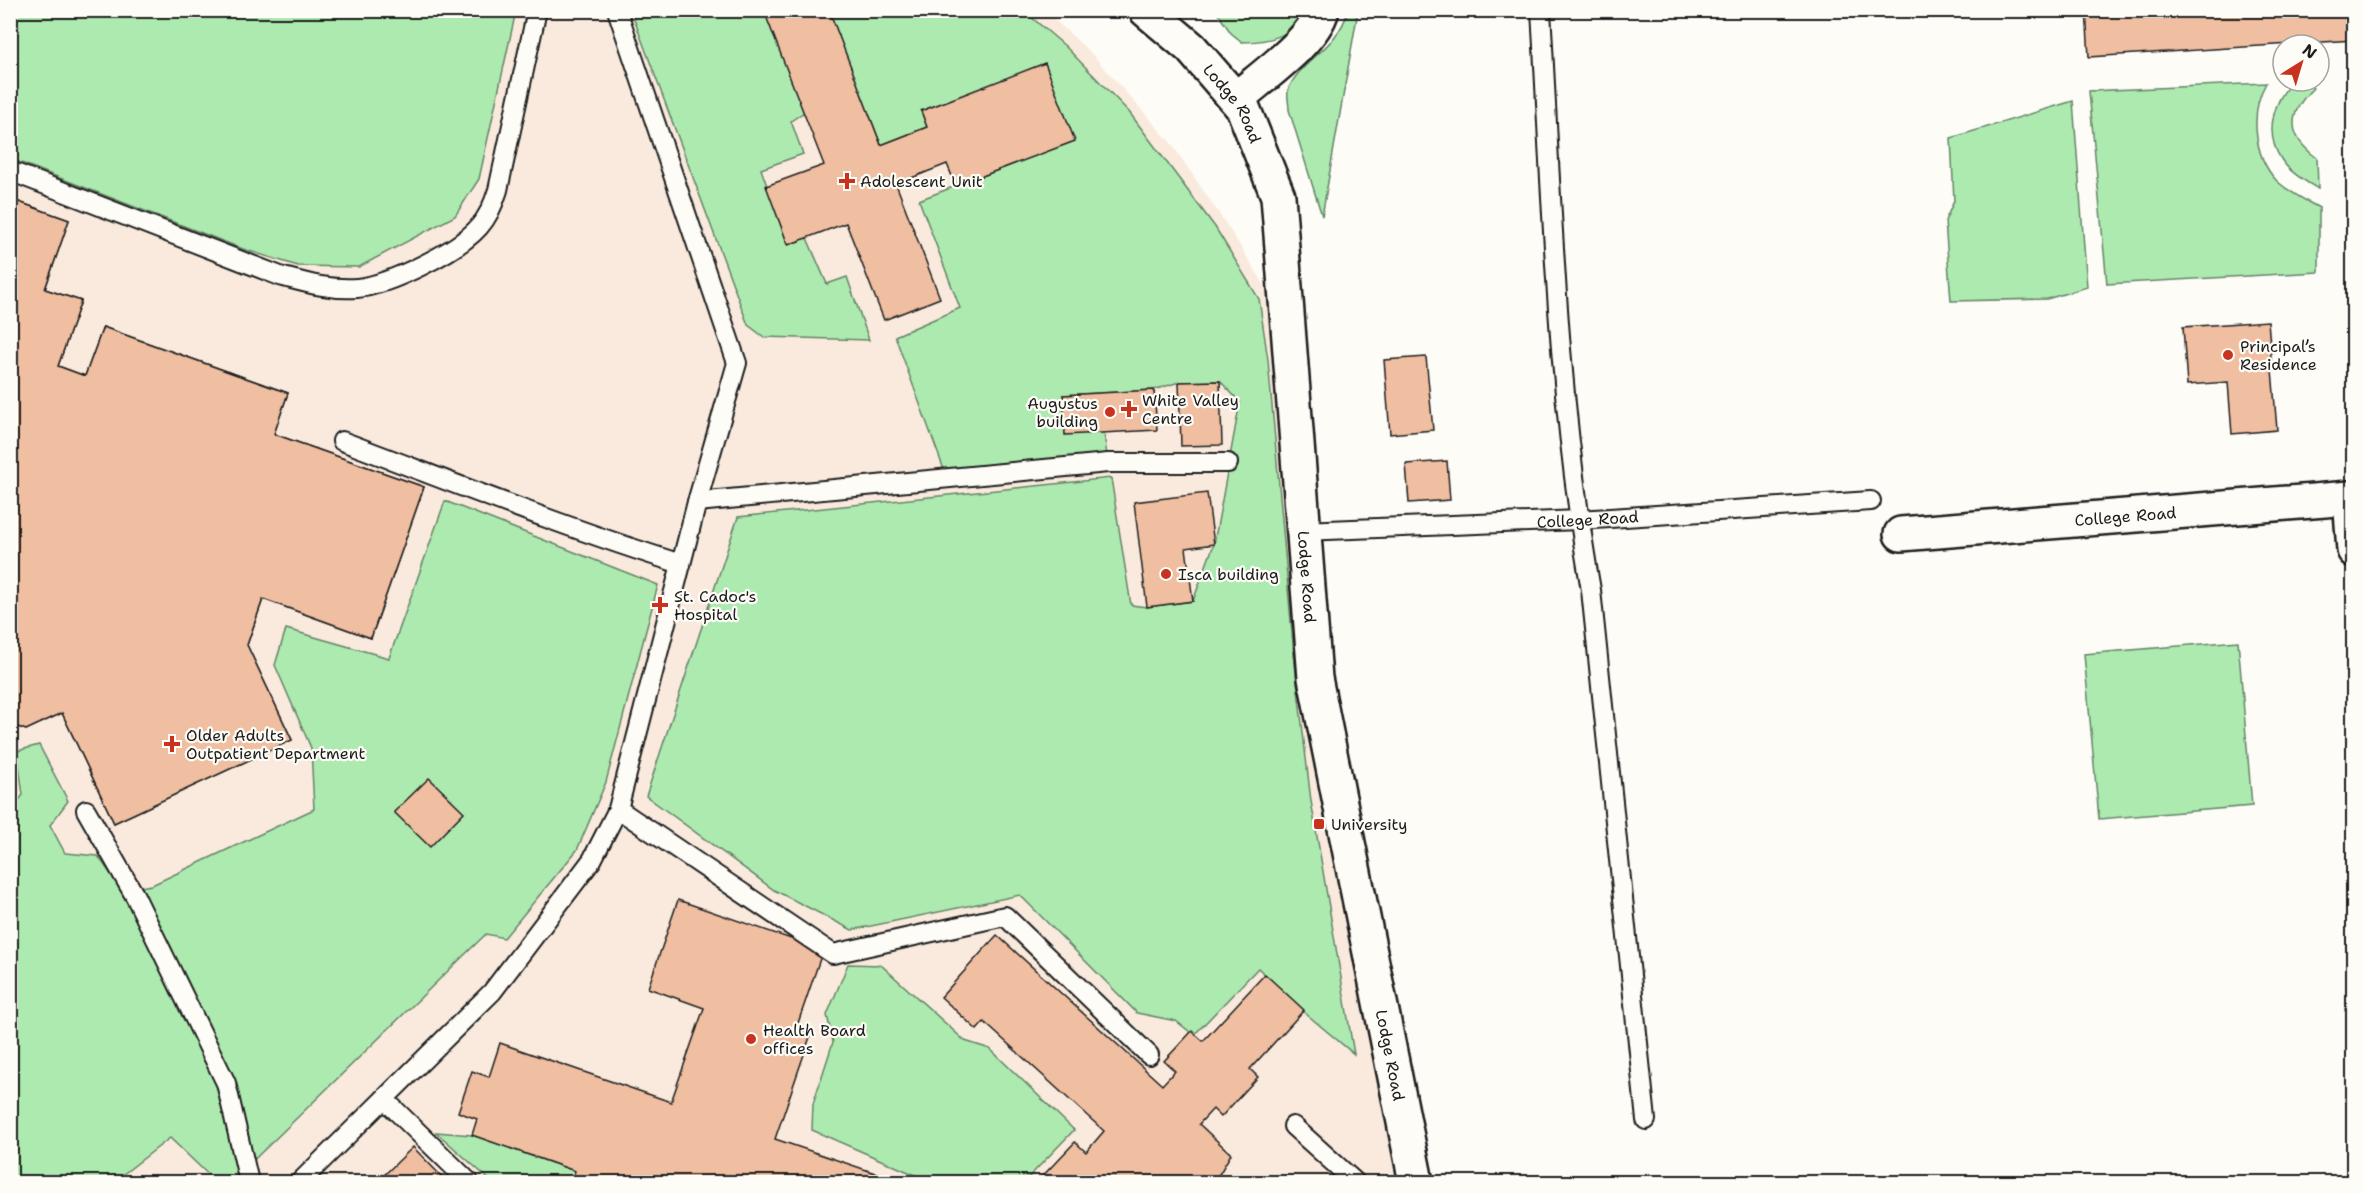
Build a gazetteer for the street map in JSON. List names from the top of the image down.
{
  "streets": {
    "street": ["Lodge Road", "College Road"]
  },
  "crossings": [
    ["Lodge Road", "College Road"]
  ],
  "places": {
    "health": [
      "Adolescent Unit",
      "White Valley Centre",
      "St. Cadoc's Hospital",
      "Older Adults Outpatient Department"
    ],
    "other": [
      "Principal’s Residence",
      "Augustus building",
      "Isca building",
      "Health Board offices"
    ],
    "transit": ["University"]
  },
  "north": "top right"
}
